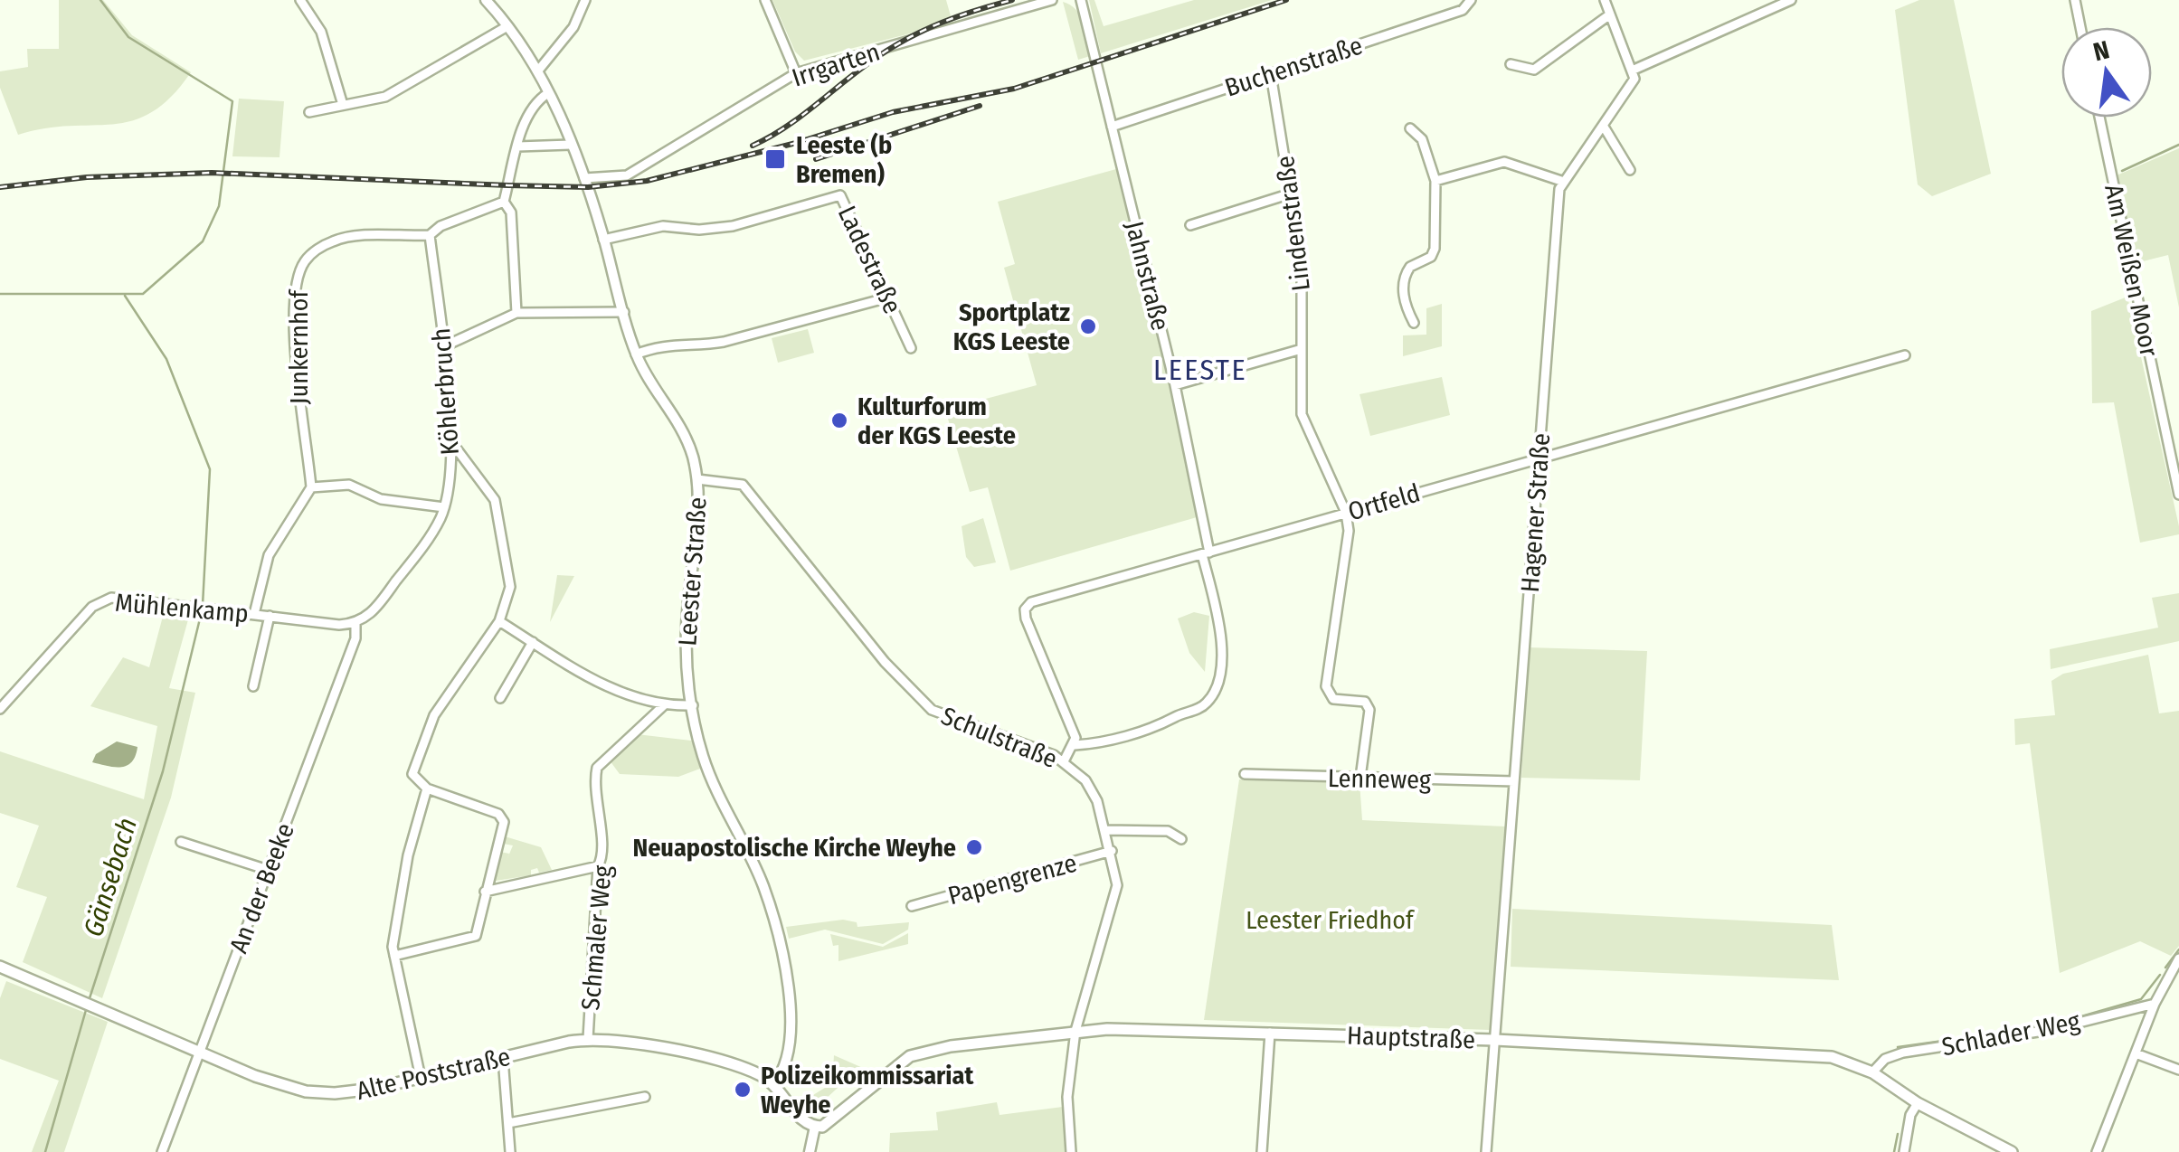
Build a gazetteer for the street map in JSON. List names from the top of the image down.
{
  "streets": {
    "main road": ["Hauptstraße", "Alte Poststraße"],
    "street": [
      "Irrgarten",
      "Buchenstraße",
      "Lindenstraße",
      "Ladestraße",
      "Am Weißen Moor",
      "Jahnstraße",
      "Junkernhof",
      "Köhlerbruch",
      "Ortfeld",
      "Hagener Straße",
      "Leester Straße",
      "Mühlenkamp",
      "Schulstraße",
      "Lenneweg",
      "Papengrenze",
      "An der Beeke",
      "Schmaler Weg",
      "Schlader Weg"
    ]
  },
  "crossings": [
    ["Irrgarten", "Leester Straße"],
    ["Buchenstraße", "Lindenstraße"],
    ["Buchenstraße", "Jahnstraße"],
    ["Lindenstraße", "Ortfeld"],
    ["Ladestraße", "Leester Straße"],
    ["Jahnstraße", "Ortfeld"],
    ["Junkernhof", "Köhlerbruch"],
    ["Köhlerbruch", "Mühlenkamp"],
    ["Köhlerbruch", "An der Beeke"],
    ["Ortfeld", "Hagener Straße"],
    ["Hagener Straße", "Lenneweg"],
    ["Hagener Straße", "Hauptstraße"],
    ["Leester Straße", "Schulstraße"],
    ["Leester Straße", "Alte Poststraße"],
    ["Mühlenkamp", "An der Beeke"],
    ["Schulstraße", "Papengrenze"],
    ["Schulstraße", "Hauptstraße"],
    ["An der Beeke", "Alte Poststraße"],
    ["Schmaler Weg", "Alte Poststraße"],
    ["Schlader Weg", "Hauptstraße"]
  ],
  "districts": ["LEESTE"],
  "water": ["Gänsebach"],
  "parks": ["Leester Friedhof"],
  "places": {
    "transit": ["Leeste (b Bremen)"],
    "other": [
      "Sportplatz KGS Leeste",
      "Kulturforum der KGS Leeste",
      "Neuapostolische Kirche Weyhe",
      "Polizeikommissariat Weyhe"
    ]
  },
  "north": "top"
}
